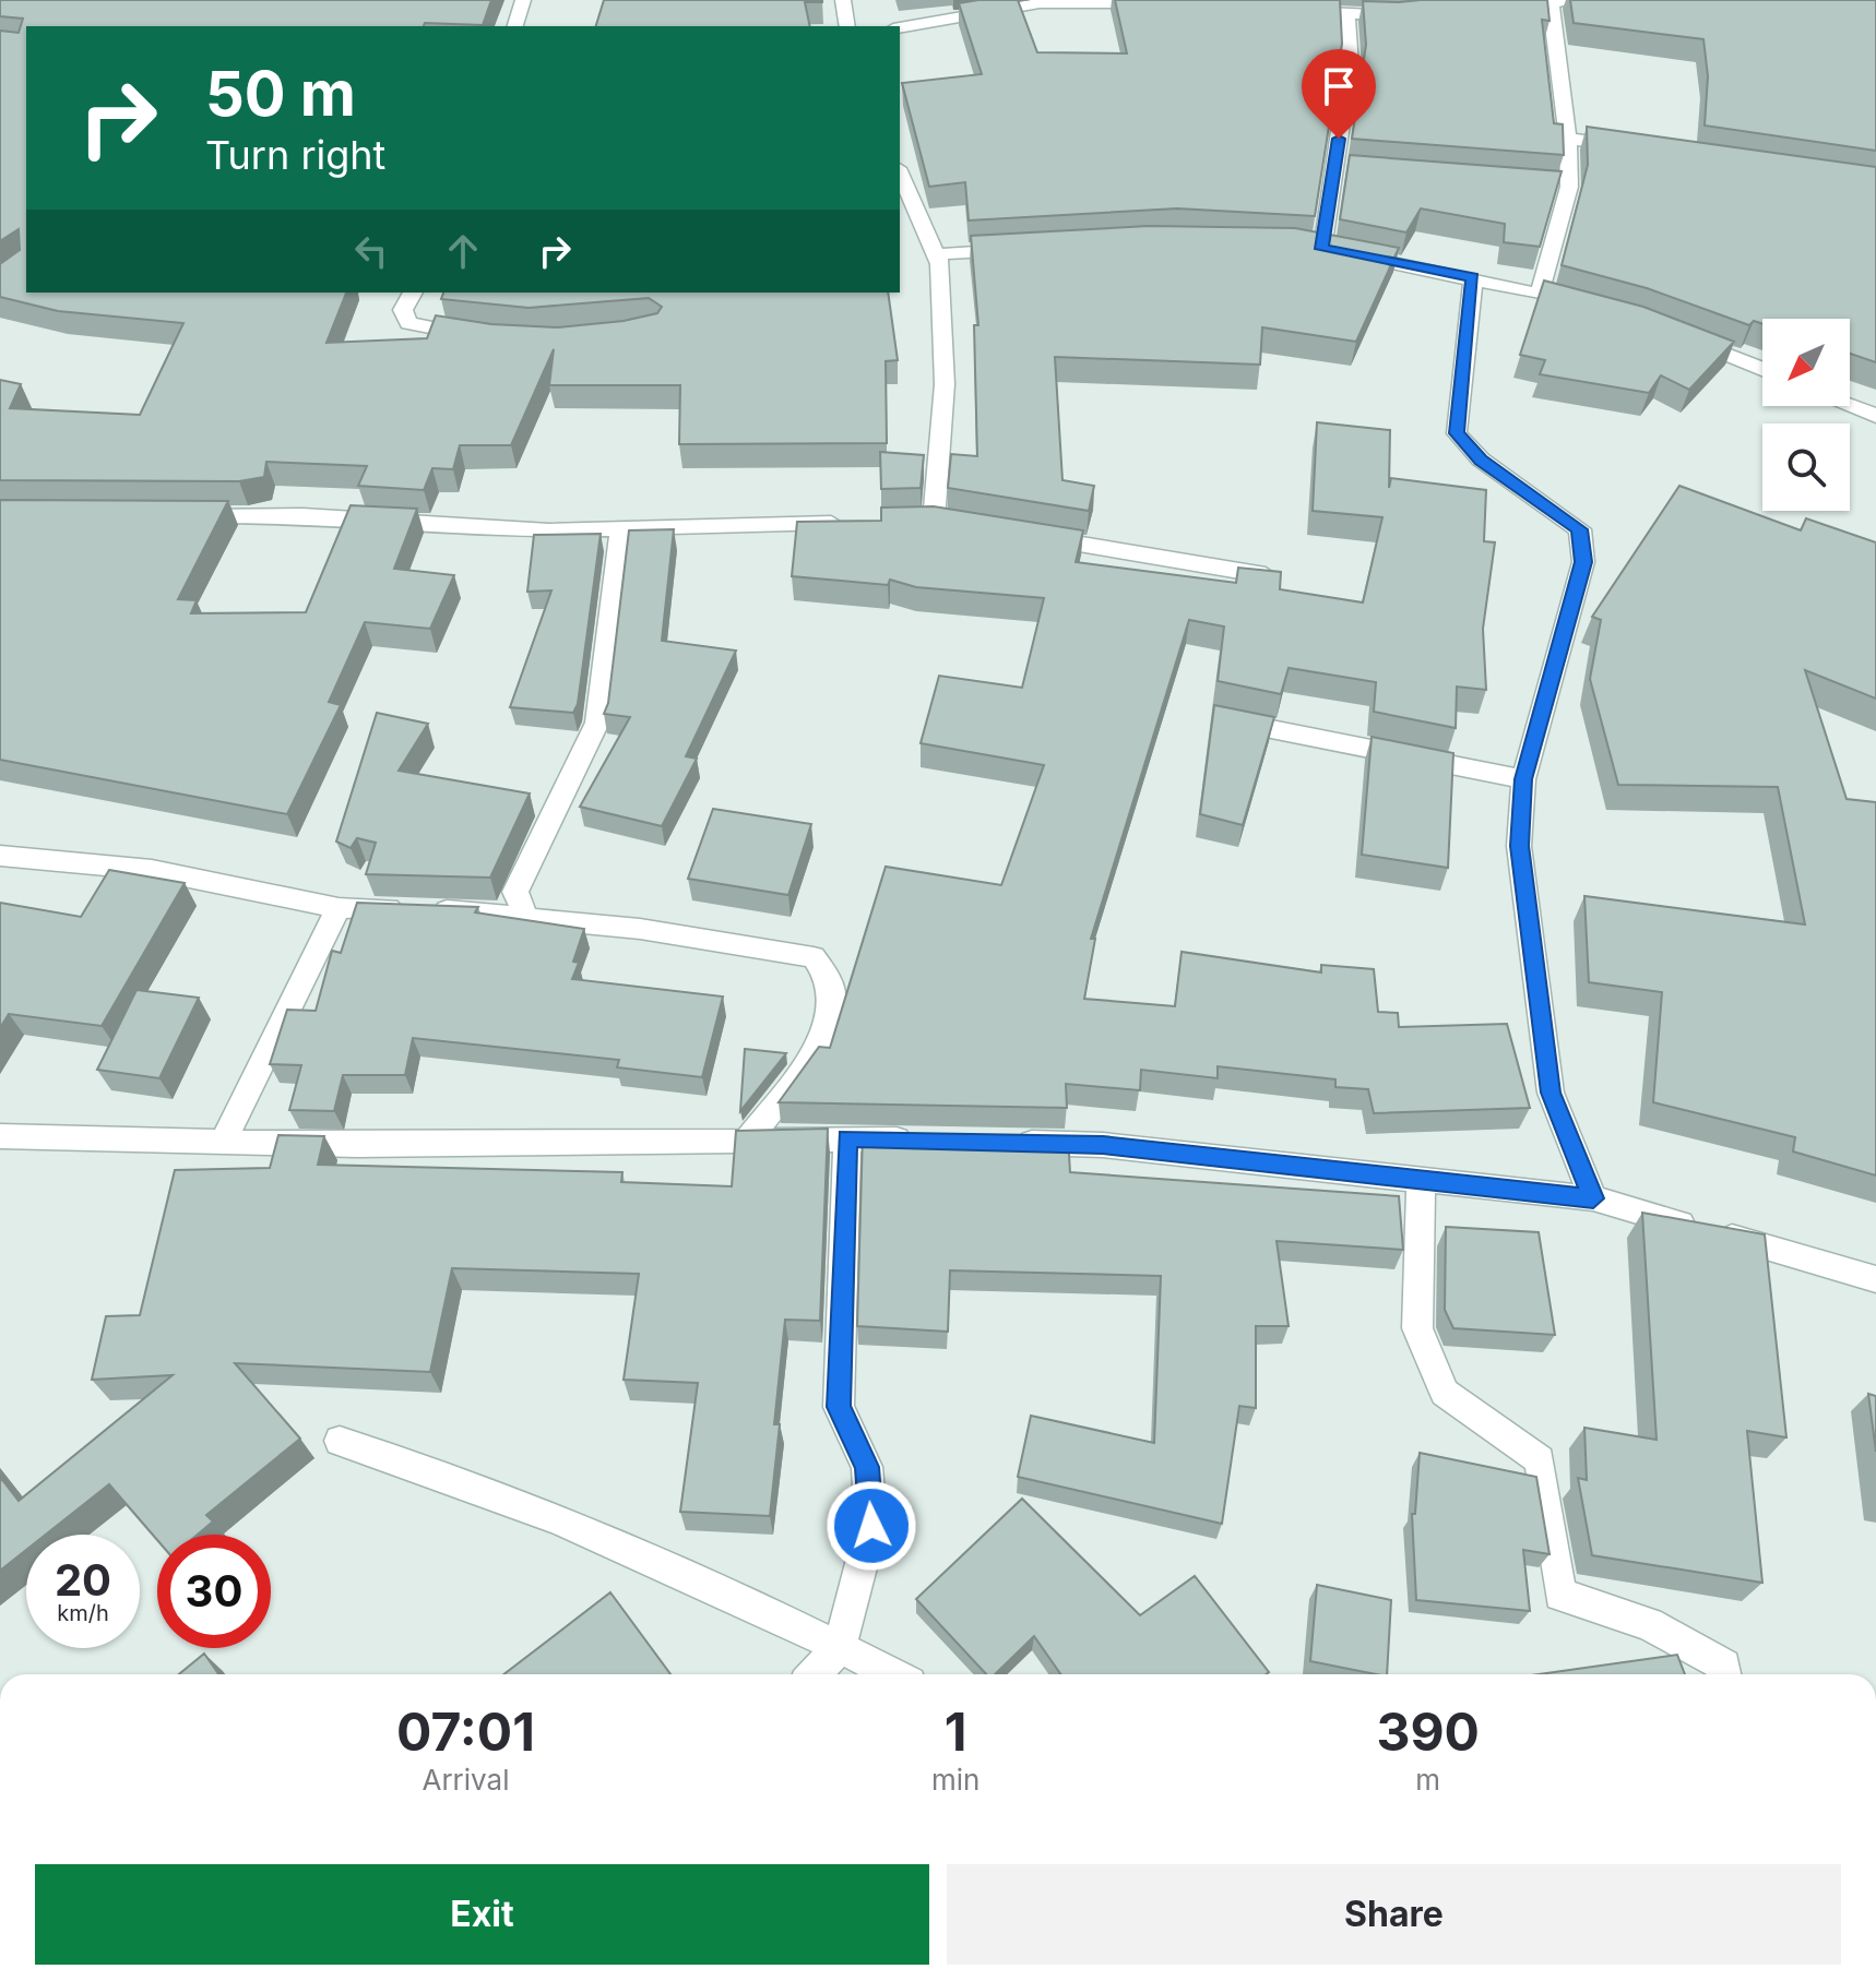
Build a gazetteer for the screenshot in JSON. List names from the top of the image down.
{
  "north": "bottom left",
  "page": {
    "turn": ["50 m", "Turn right"],
    "speed": "20 km/h",
    "limit": "30",
    "eta": [
      "07:01",
      "Arrival",
      "1",
      "min",
      "390",
      "m"
    ],
    "buttons": ["Exit", "Share"]
  }
}
